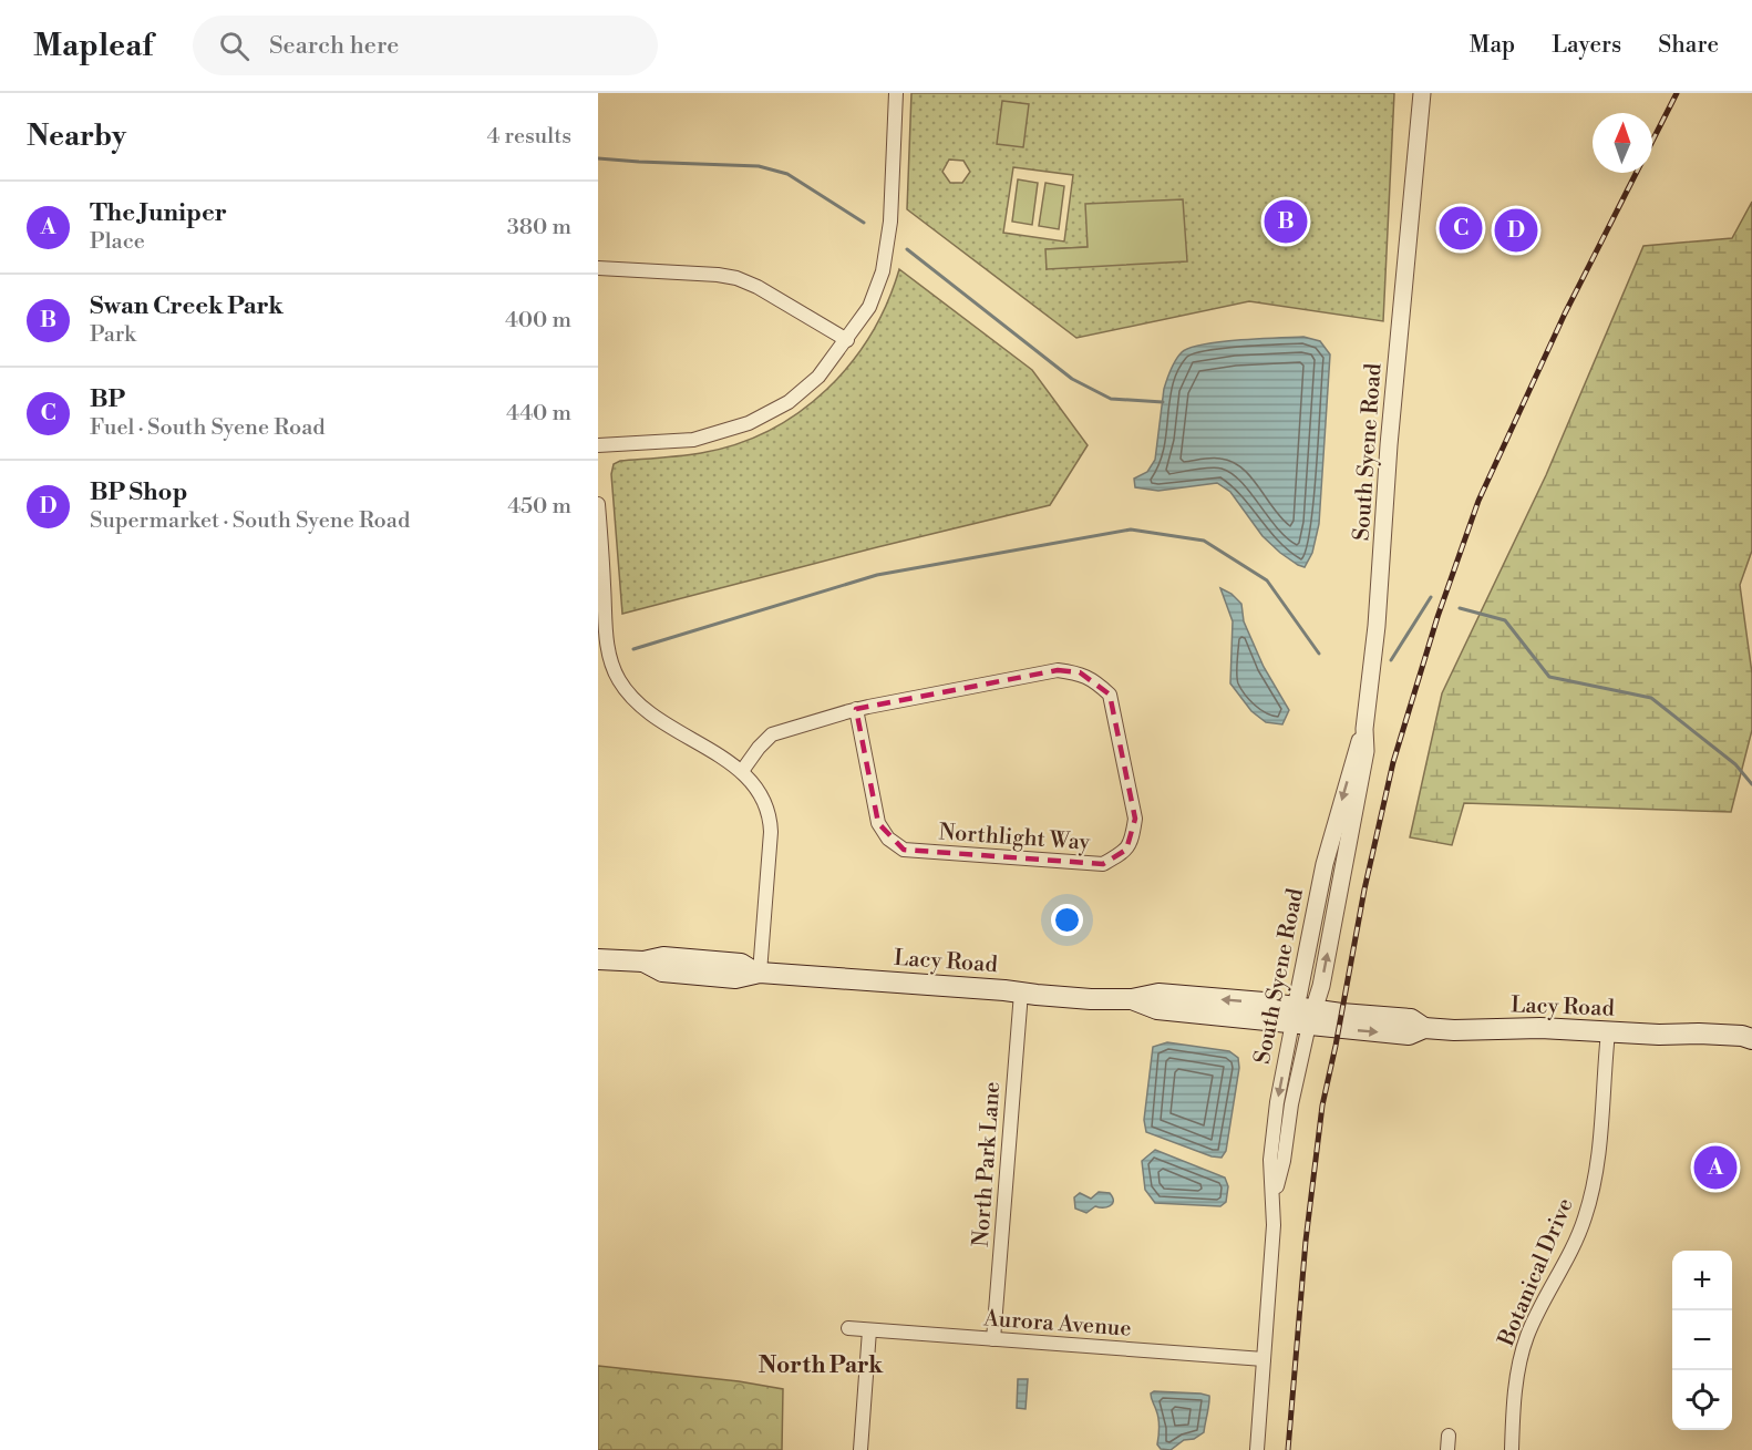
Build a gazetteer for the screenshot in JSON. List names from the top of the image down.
{
  "streets": {
    "main road": ["Lacy Road"],
    "street": [
      "South Syene Road",
      "Northlight Way",
      "North Park Lane",
      "Botanical Drive",
      "Aurora Avenue"
    ]
  },
  "crossings": [
    ["South Syene Road", "Lacy Road"],
    ["South Syene Road", "Aurora Avenue"],
    ["Lacy Road", "North Park Lane"],
    ["Lacy Road", "Botanical Drive"],
    ["North Park Lane", "Aurora Avenue"]
  ],
  "districts": ["North Park"],
  "north": "top",
  "page": {
    "header": "Mapleaf",
    "search": "Search here",
    "nav": ["Map", "Layers", "Share"],
    "heading": ["Nearby", "4 results"],
    "list": [
      {
        "mark": "A",
        "name": "The Juniper",
        "note": "Place",
        "value": "380 m"
      },
      {
        "mark": "B",
        "name": "Swan Creek Park",
        "note": "Park",
        "value": "400 m"
      },
      {
        "mark": "C",
        "name": "BP",
        "note": "Fuel · South Syene Road",
        "value": "440 m"
      },
      {
        "mark": "D",
        "name": "BP Shop",
        "note": "Supermarket · South Syene Road",
        "value": "450 m"
      }
    ],
    "pins": [
      "B",
      "C",
      "D",
      "A"
    ],
    "map_buttons": ["+", "−"]
  }
}
